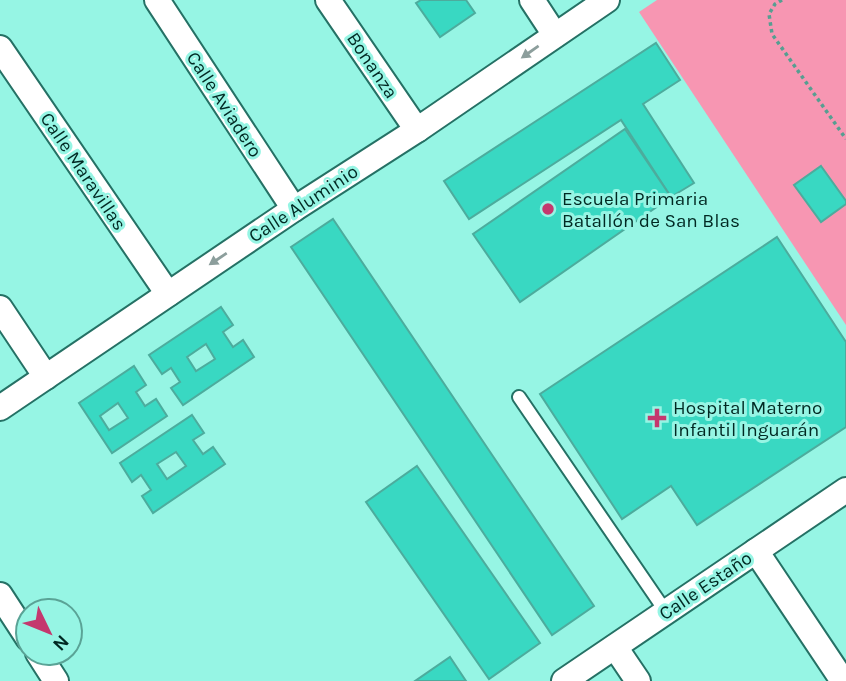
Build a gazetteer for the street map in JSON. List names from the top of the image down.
{
  "streets": {
    "street": [
      "Bonanza",
      "Calle Aviadero",
      "Calle Maravillas",
      "Calle Aluminio",
      "Calle Estaño"
    ]
  },
  "crossings": [
    ["Bonanza", "Calle Aluminio"],
    ["Calle Aviadero", "Calle Aluminio"],
    ["Calle Maravillas", "Calle Aluminio"]
  ],
  "one_way": ["Calle Aluminio"],
  "places": {
    "other": ["Escuela Primaria Batallón de San Blas"],
    "health": ["Hospital Materno Infantil Inguarán"]
  },
  "north": "bottom right"
}
